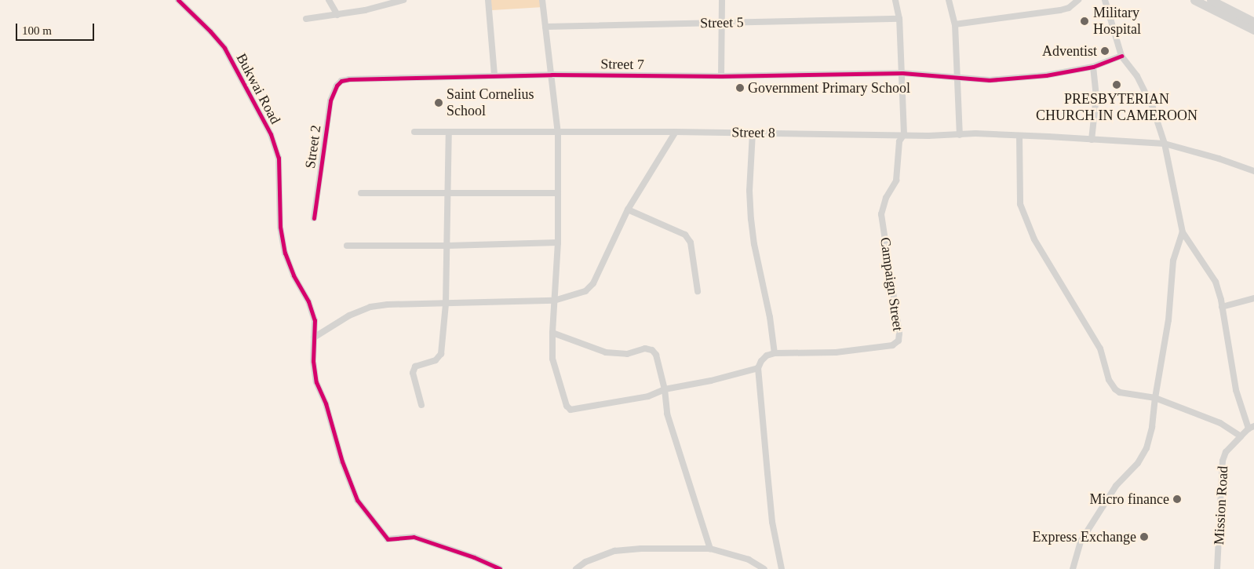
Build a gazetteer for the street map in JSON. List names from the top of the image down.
{
  "streets": {
    "street": [
      "Street 5",
      "Street 7",
      "Bukwai Road",
      "Street 8",
      "Street 2",
      "Campaign Street",
      "Mission Road"
    ]
  },
  "crossings": [
    ["Street 5", "Campaign Street"],
    ["Street 7", "Street 2"],
    ["Street 7", "Campaign Street"],
    ["Street 8", "Campaign Street"]
  ],
  "places": [
    "Military Hospital",
    "Adventist",
    "PRESBYTERIAN CHURCH IN CAMEROON",
    "Government Primary School",
    "Saint Cornelius School",
    "Micro finance",
    "Express Exchange"
  ],
  "scale_bar": "100 m"
}
